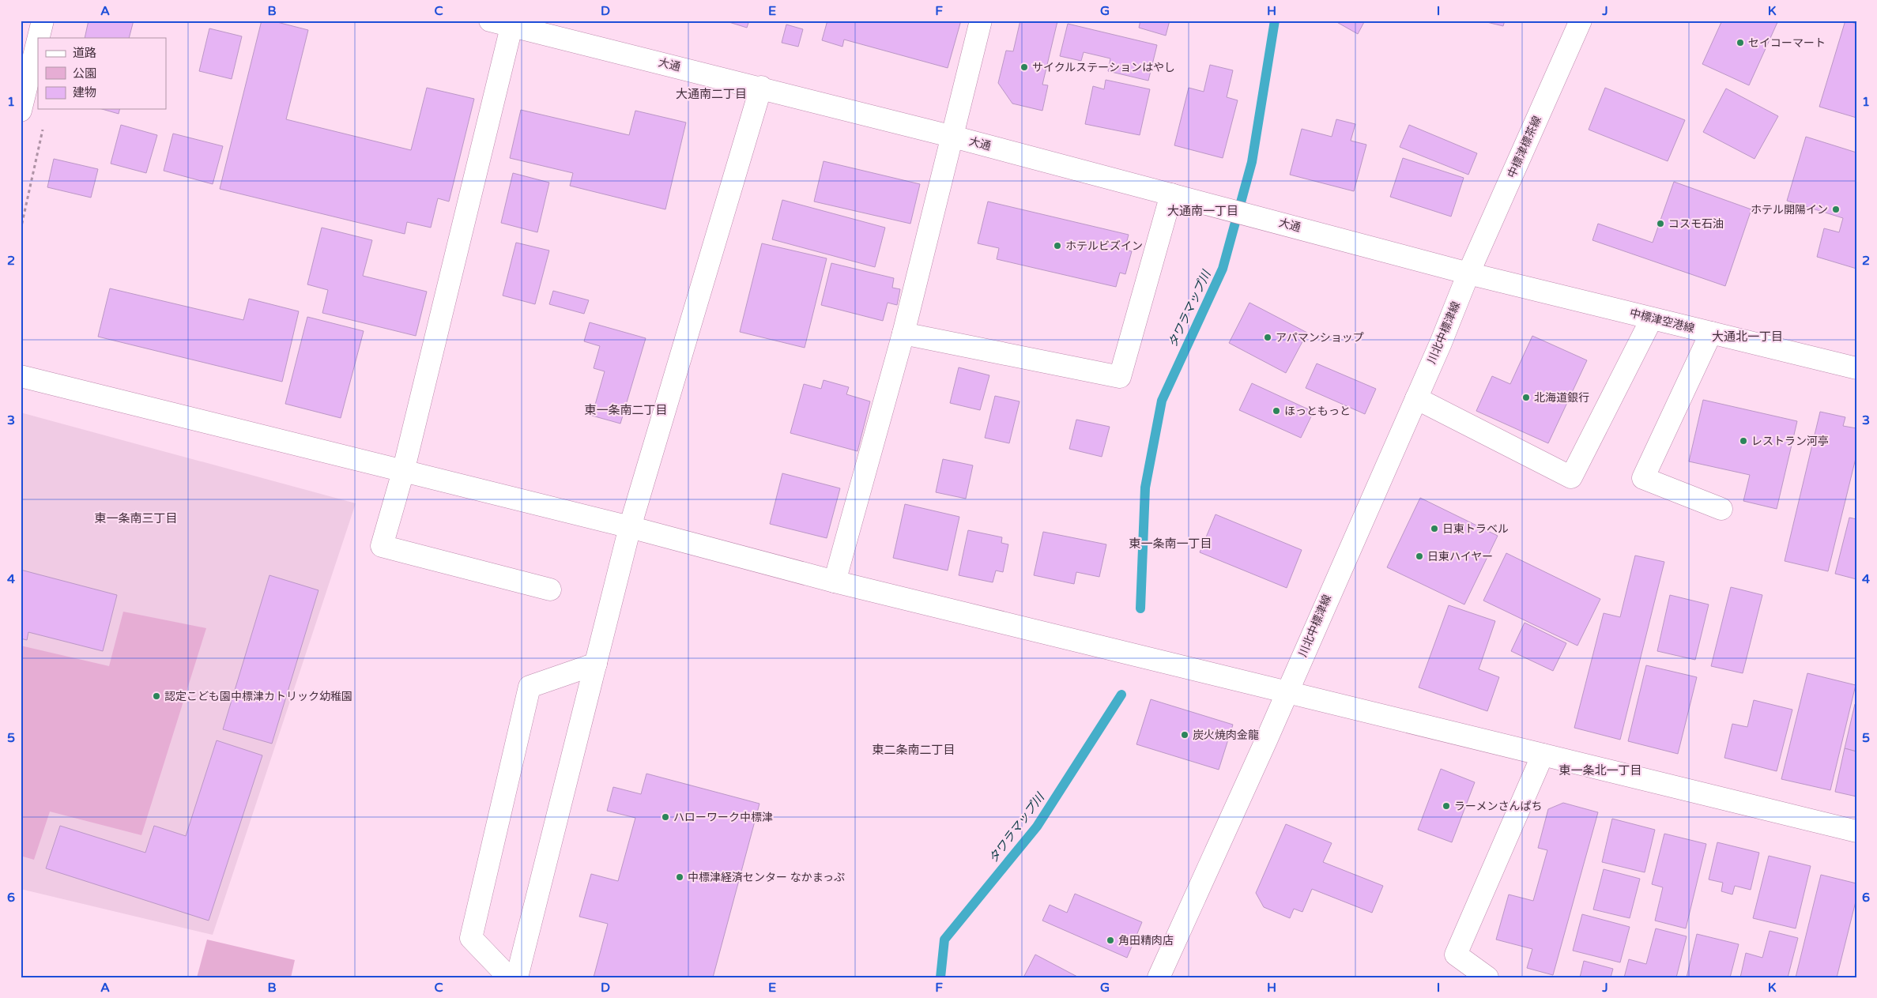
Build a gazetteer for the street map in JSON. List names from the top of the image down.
{
  "streets": {
    "street": [
      "大通",
      "中標津標茶線",
      "中標津空港線",
      "川北中標津線"
    ]
  },
  "crossings": [
    ["大通", "中標津標茶線"],
    ["大通", "中標津空港線"],
    ["大通", "川北中標津線"],
    ["中標津標茶線", "中標津空港線"],
    ["中標津標茶線", "川北中標津線"],
    ["中標津空港線", "川北中標津線"]
  ],
  "districts": [
    "大通南二丁目",
    "大通南一丁目",
    "大通北一丁目",
    "東一条南二丁目",
    "東一条南三丁目",
    "東一条南一丁目",
    "東二条南二丁目",
    "東一条北一丁目"
  ],
  "water": ["タワラマップ川"],
  "places": [
    "セイコーマート",
    "サイクルステーションはやし",
    "ホテル開陽イン",
    "コスモ石油",
    "ホテルビズイン",
    "アパマンショップ",
    "北海道銀行",
    "ほっともっと",
    "レストラン河亭",
    "日東トラベル",
    "日東ハイヤー",
    "認定こども園中標津カトリック幼稚園",
    "炭火焼肉金龍",
    "ラーメンさんぱち",
    "ハローワーク中標津",
    "中標津経済センター なかまっぷ",
    "角田精肉店"
  ],
  "legend": ["道路", "公園", "建物"],
  "grid": {
    "columns": [
      "A",
      "B",
      "C",
      "D",
      "E",
      "F",
      "G",
      "H",
      "I",
      "J",
      "K"
    ],
    "rows": [
      "1",
      "2",
      "3",
      "4",
      "5",
      "6"
    ]
  }
}
